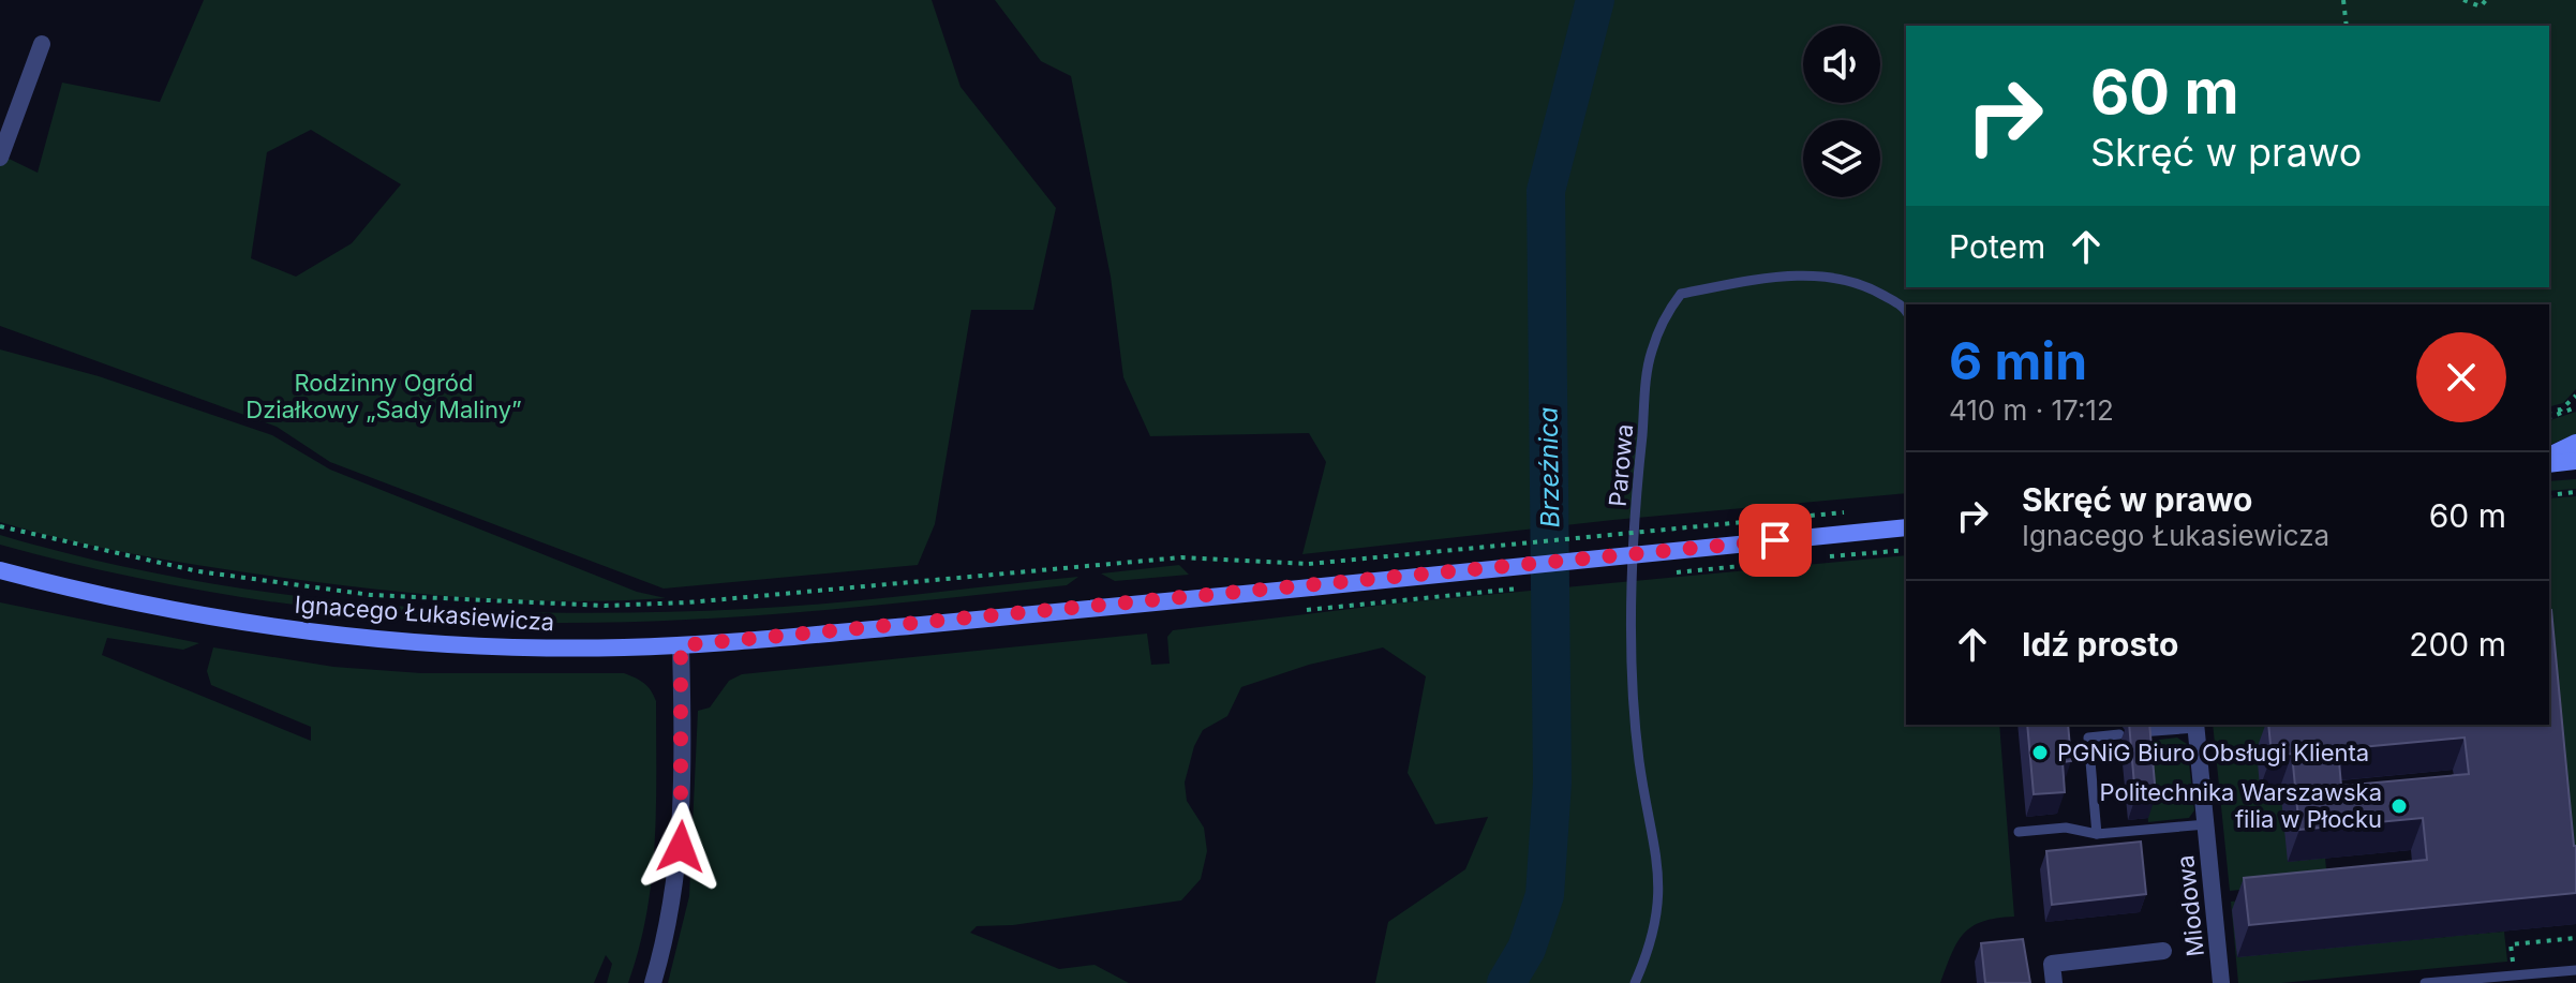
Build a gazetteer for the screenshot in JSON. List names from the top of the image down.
{
  "streets": {
    "street": ["Ignacego Łukasiewicza", "Miodowa"],
    "lane": ["Parowa"]
  },
  "water": ["Brzeźnica"],
  "parks": ["Rodzinny Ogród Działkowy „Sady Maliny”"],
  "places": ["PGNiG Biuro Obsługi Klienta", "Politechnika Warszawska filia w Płocku"],
  "page": {
    "turn": ["60 m", "Skręć w prawo"],
    "then": "Potem",
    "heading": ["6 min", "410 m · 17:12"],
    "list": [
      {
        "name": "Skręć w prawo",
        "note": "Ignacego Łukasiewicza",
        "value": "60 m"
      },
      {
        "name": "Idź prosto",
        "value": "200 m"
      }
    ]
  }
}
